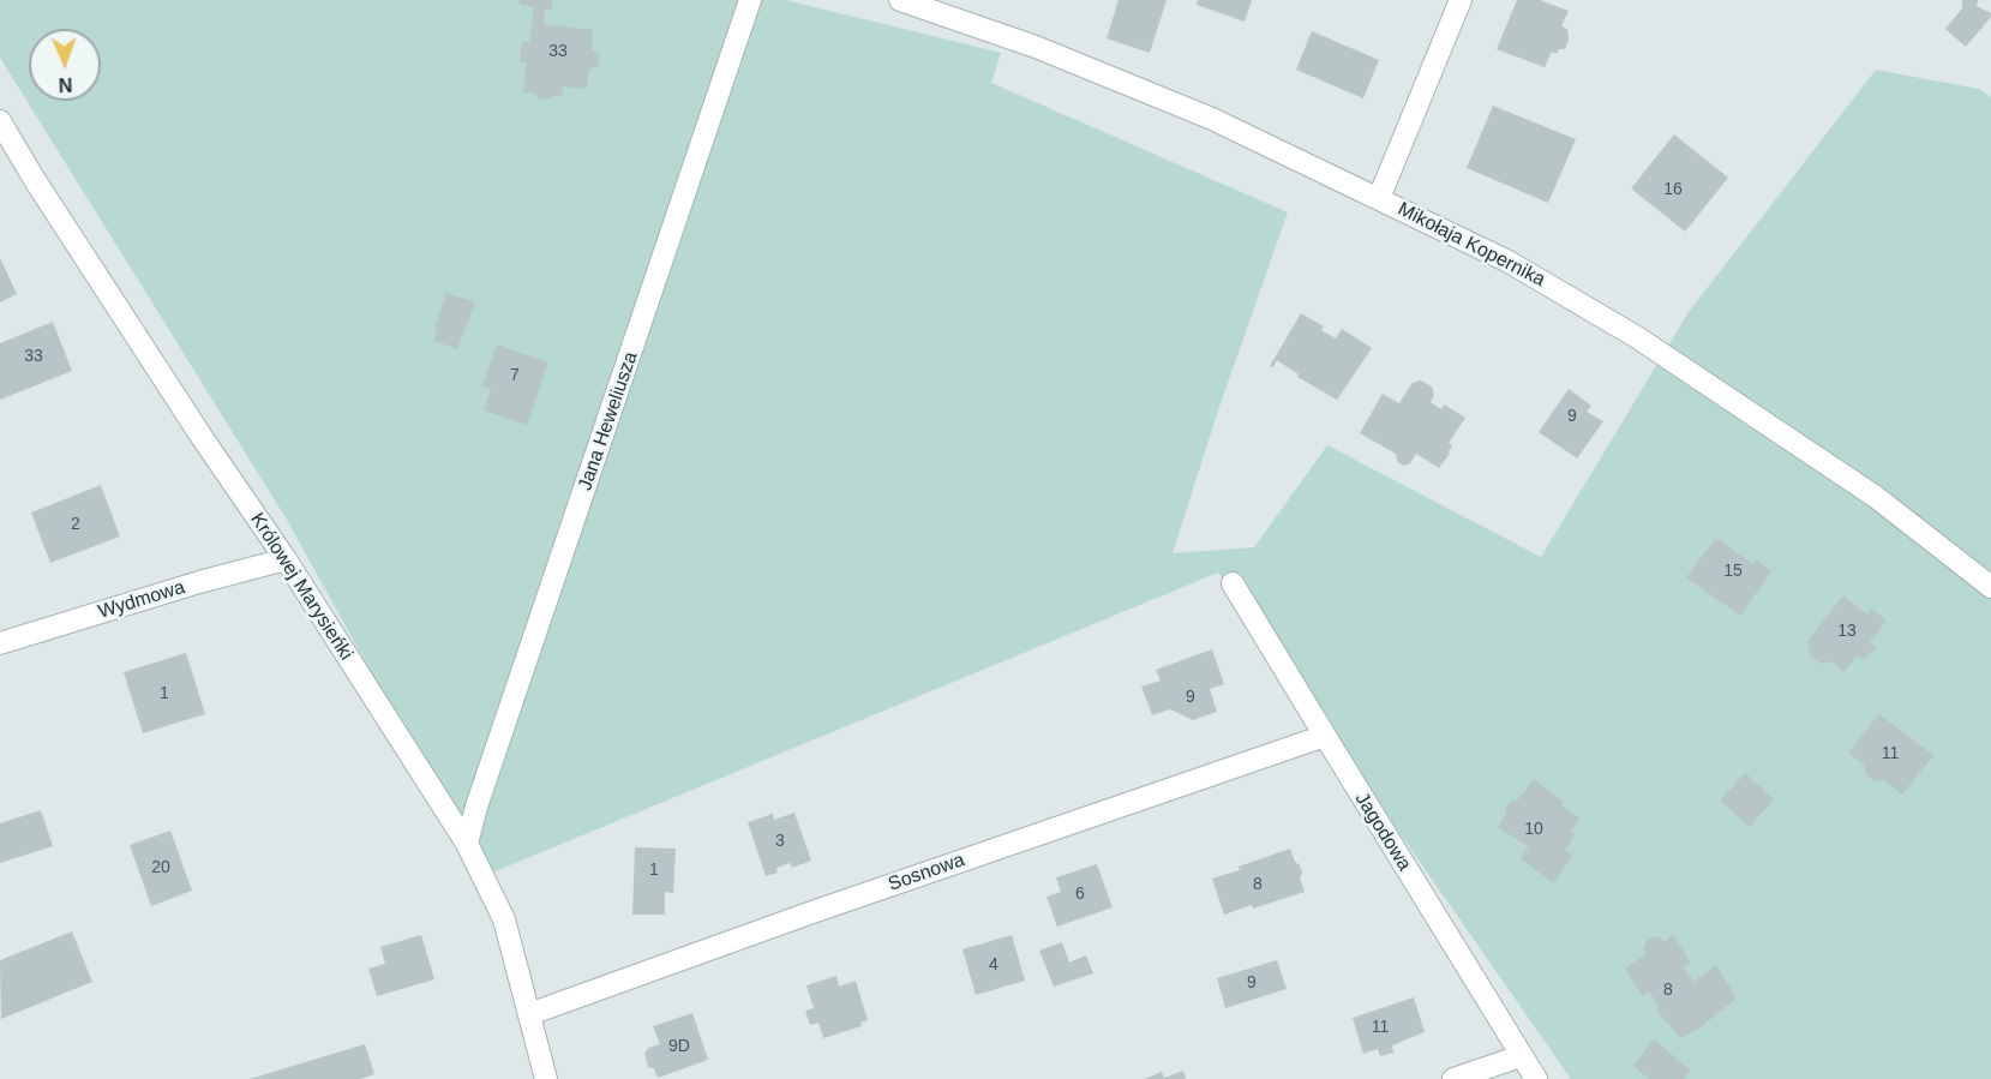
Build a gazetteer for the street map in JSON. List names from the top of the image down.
{
  "streets": {
    "street": [
      "Mikołaja Kopernika",
      "Jana Heweliusza",
      "Królowej Marysieńki",
      "Wydmowa",
      "Jagodowa",
      "Sosnowa"
    ]
  },
  "crossings": [
    ["Jana Heweliusza", "Królowej Marysieńki"],
    ["Królowej Marysieńki", "Wydmowa"],
    ["Królowej Marysieńki", "Sosnowa"],
    ["Jagodowa", "Sosnowa"]
  ],
  "house_numbers": [
    "33",
    "16",
    "33",
    "7",
    "9",
    "2",
    "15",
    "13",
    "1",
    "9",
    "11",
    "10",
    "3",
    "20",
    "1",
    "8",
    "6",
    "4",
    "9",
    "8",
    "11",
    "9D"
  ],
  "north": "bottom"
}
